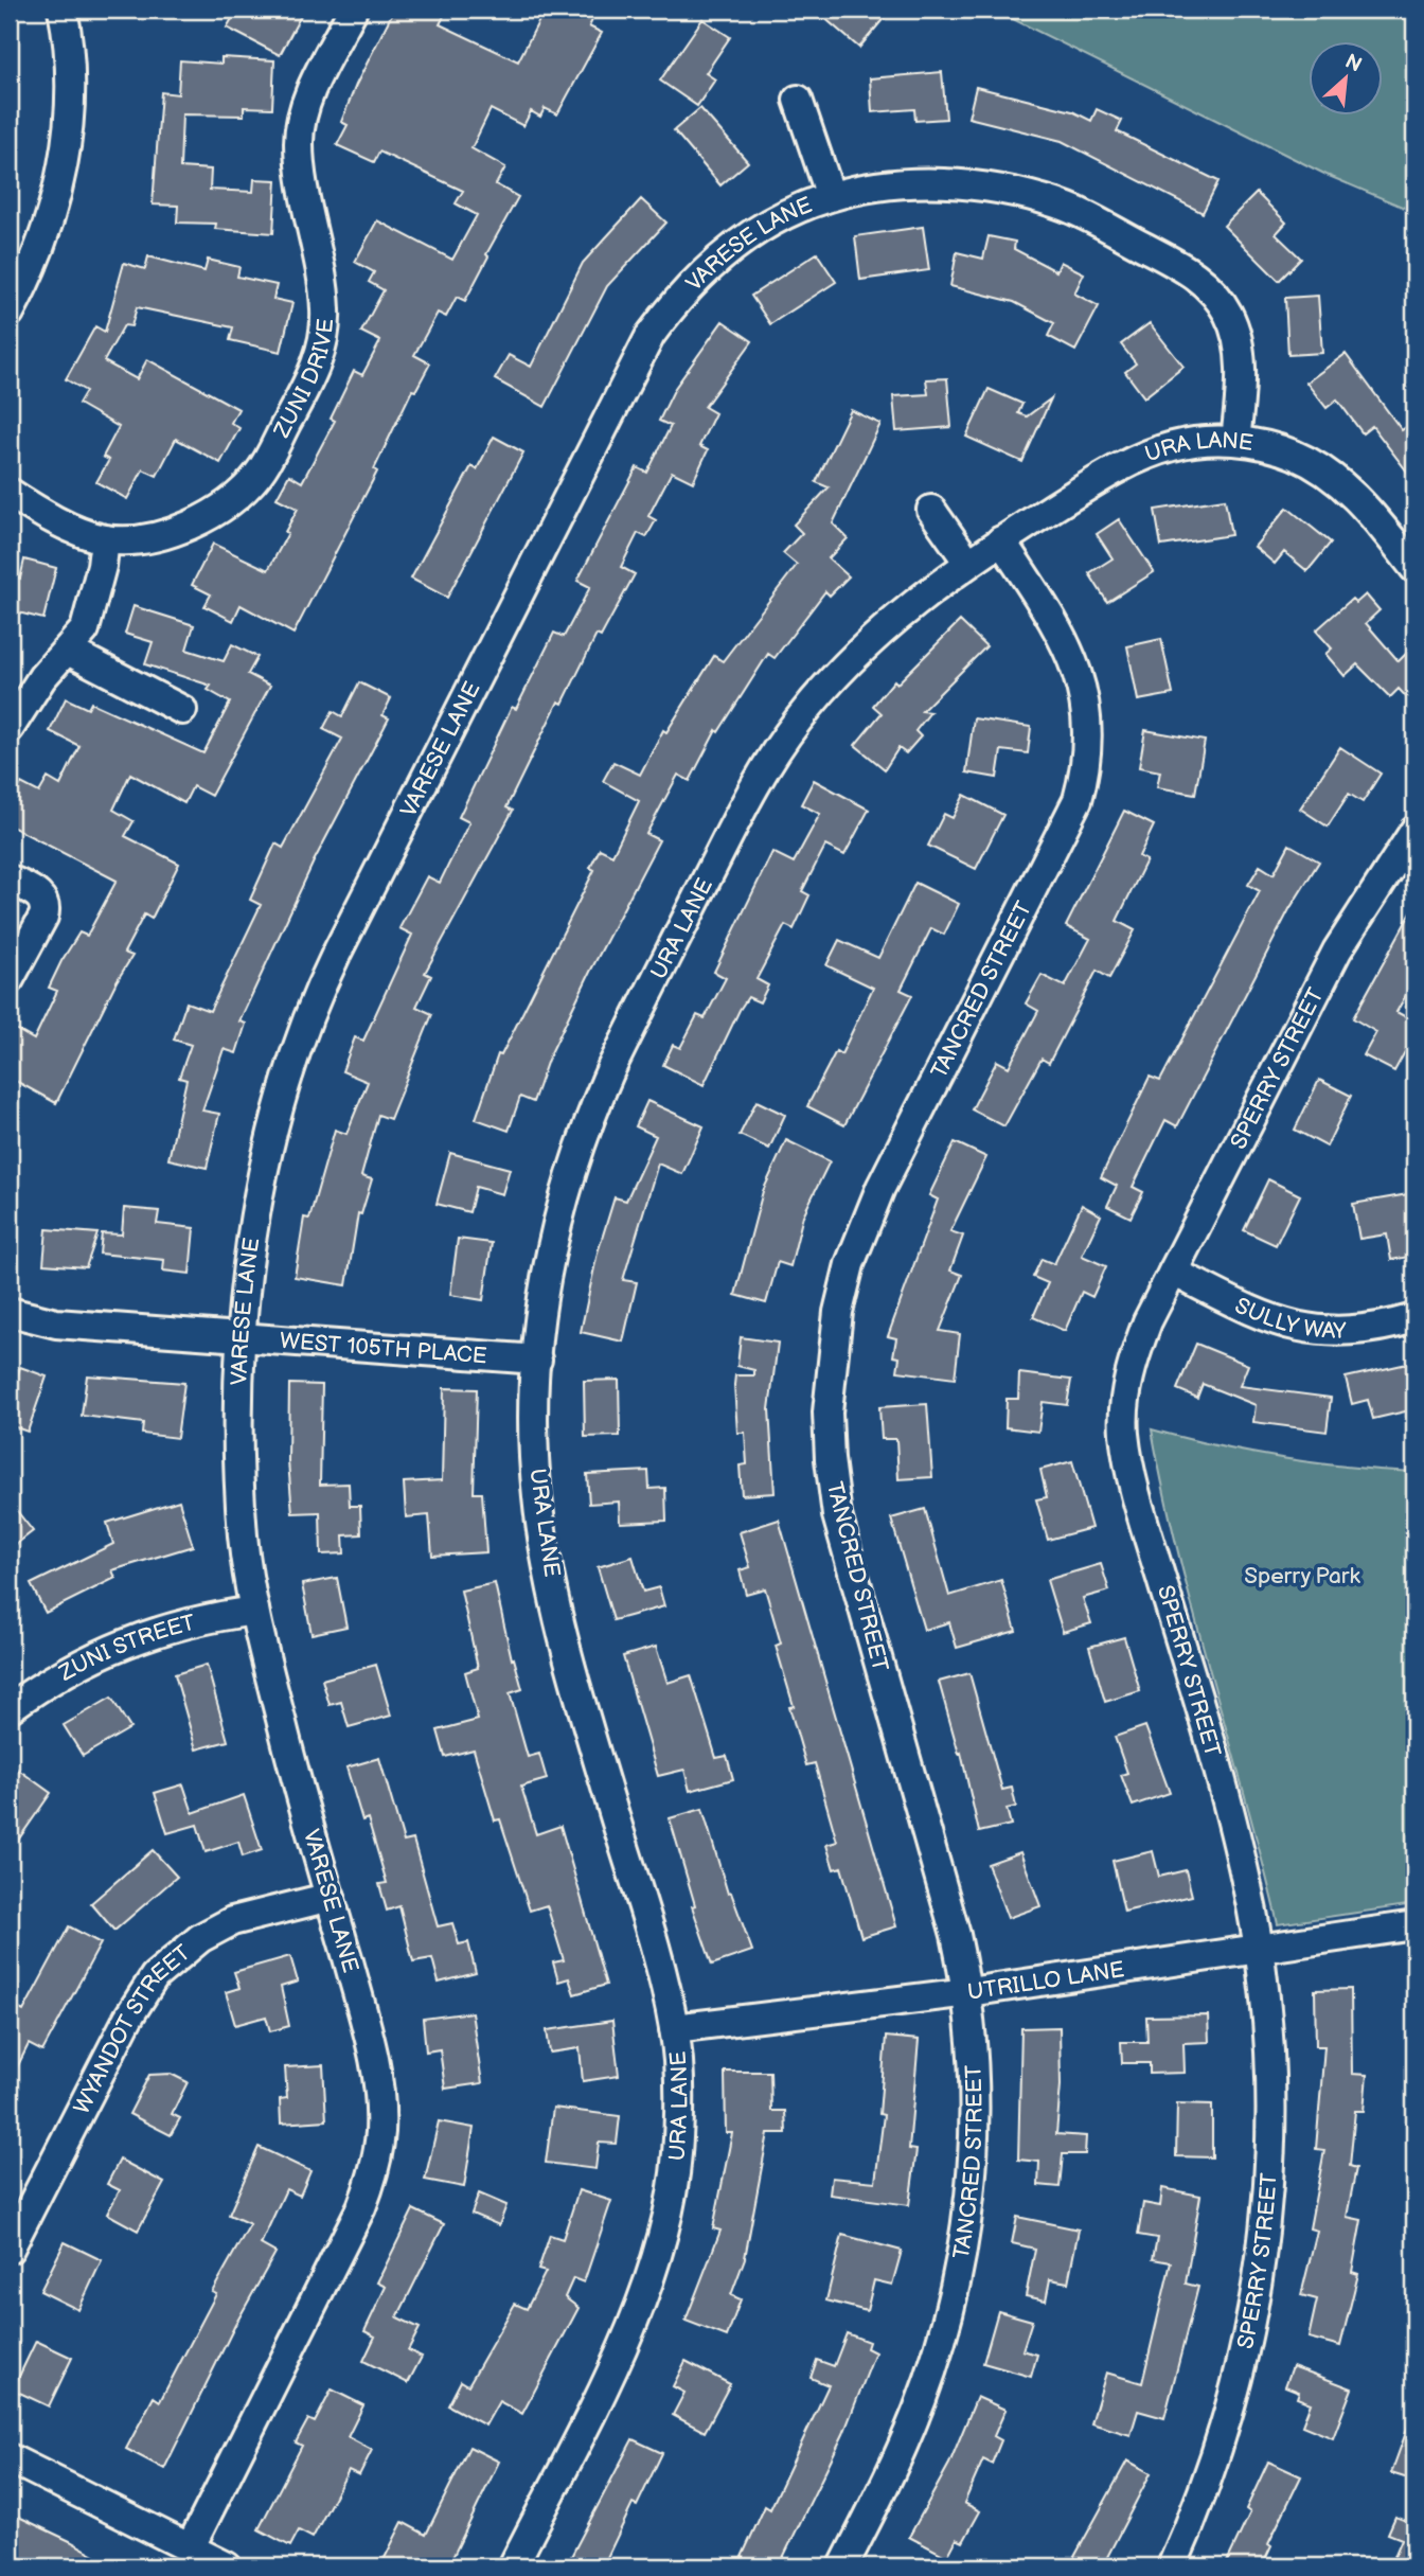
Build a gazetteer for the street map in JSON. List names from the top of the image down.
{
  "streets": {
    "street": [
      "VARESE LANE",
      "ZUNI DRIVE",
      "URA LANE",
      "TANCRED STREET",
      "SPERRY STREET",
      "SULLY WAY",
      "WEST 105TH PLACE",
      "ZUNI STREET",
      "UTRILLO LANE",
      "WYANDOT STREET"
    ]
  },
  "crossings": [
    ["VARESE LANE", "URA LANE"],
    ["VARESE LANE", "WEST 105TH PLACE"],
    ["VARESE LANE", "ZUNI STREET"],
    ["VARESE LANE", "WYANDOT STREET"],
    ["URA LANE", "TANCRED STREET"],
    ["URA LANE", "WEST 105TH PLACE"],
    ["URA LANE", "UTRILLO LANE"],
    ["TANCRED STREET", "UTRILLO LANE"],
    ["SPERRY STREET", "SULLY WAY"],
    ["SPERRY STREET", "UTRILLO LANE"]
  ],
  "parks": ["Sperry Park"],
  "north": "top right"
}
